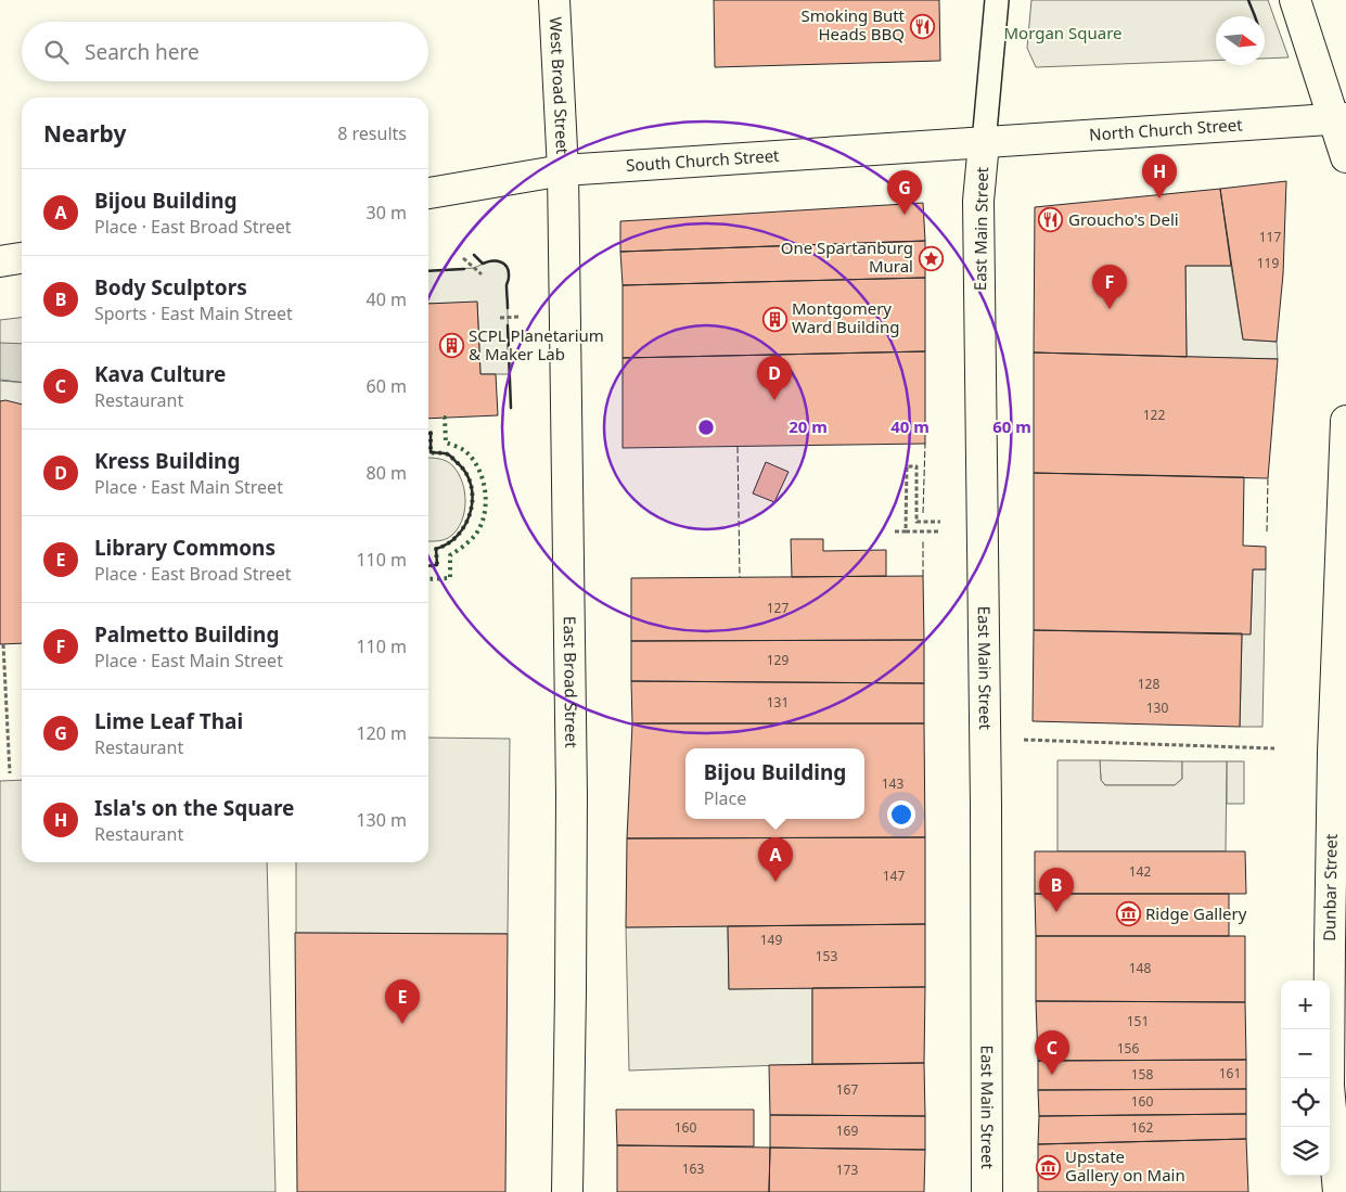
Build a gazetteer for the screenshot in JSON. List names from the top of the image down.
{
  "streets": {
    "street": [
      "West Broad Street",
      "North Church Street",
      "South Church Street",
      "East Main Street",
      "East Broad Street",
      "Dunbar Street"
    ]
  },
  "crossings": [
    ["West Broad Street", "South Church Street"],
    ["West Broad Street", "East Broad Street"],
    ["North Church Street", "South Church Street"],
    ["North Church Street", "East Main Street"],
    ["South Church Street", "East Main Street"],
    ["South Church Street", "East Broad Street"]
  ],
  "parks": ["Morgan Square"],
  "places": {
    "restaurant": ["Smoking Butt Heads BBQ", "Groucho's Deli"],
    "place": ["One Spartanburg Mural"],
    "building": ["Montgomery Ward Building", "SCPL Planetarium & Maker Lab"],
    "museum": ["Ridge Gallery", "Upstate Gallery on Main"]
  },
  "house_numbers": [
    "117",
    "119",
    "122",
    "127",
    "129",
    "128",
    "131",
    "130",
    "143",
    "142",
    "147",
    "149",
    "153",
    "148",
    "151",
    "156",
    "161",
    "158",
    "167",
    "160",
    "160",
    "162",
    "169",
    "163",
    "173"
  ],
  "north": "right",
  "page": {
    "search": "Search here",
    "heading": ["Nearby", "8 results"],
    "pins": [
      "H",
      "G",
      "F",
      "D",
      "A",
      "B",
      "E",
      "C"
    ],
    "list": [
      {
        "mark": "A",
        "name": "Bijou Building",
        "note": "Place · East Broad Street",
        "value": "30 m"
      },
      {
        "mark": "B",
        "name": "Body Sculptors",
        "note": "Sports · East Main Street",
        "value": "40 m"
      },
      {
        "mark": "C",
        "name": "Kava Culture",
        "note": "Restaurant",
        "value": "60 m"
      },
      {
        "mark": "D",
        "name": "Kress Building",
        "note": "Place · East Main Street",
        "value": "80 m"
      },
      {
        "mark": "E",
        "name": "Library Commons",
        "note": "Place · East Broad Street",
        "value": "110 m"
      },
      {
        "mark": "F",
        "name": "Palmetto Building",
        "note": "Place · East Main Street",
        "value": "110 m"
      },
      {
        "mark": "G",
        "name": "Lime Leaf Thai",
        "note": "Restaurant",
        "value": "120 m"
      },
      {
        "mark": "H",
        "name": "Isla's on the Square",
        "note": "Restaurant",
        "value": "130 m"
      }
    ],
    "popup": ["Bijou Building", "Place"],
    "map_buttons": ["+", "−"]
  },
  "rings": ["20 m", "40 m", "60 m"]
}
